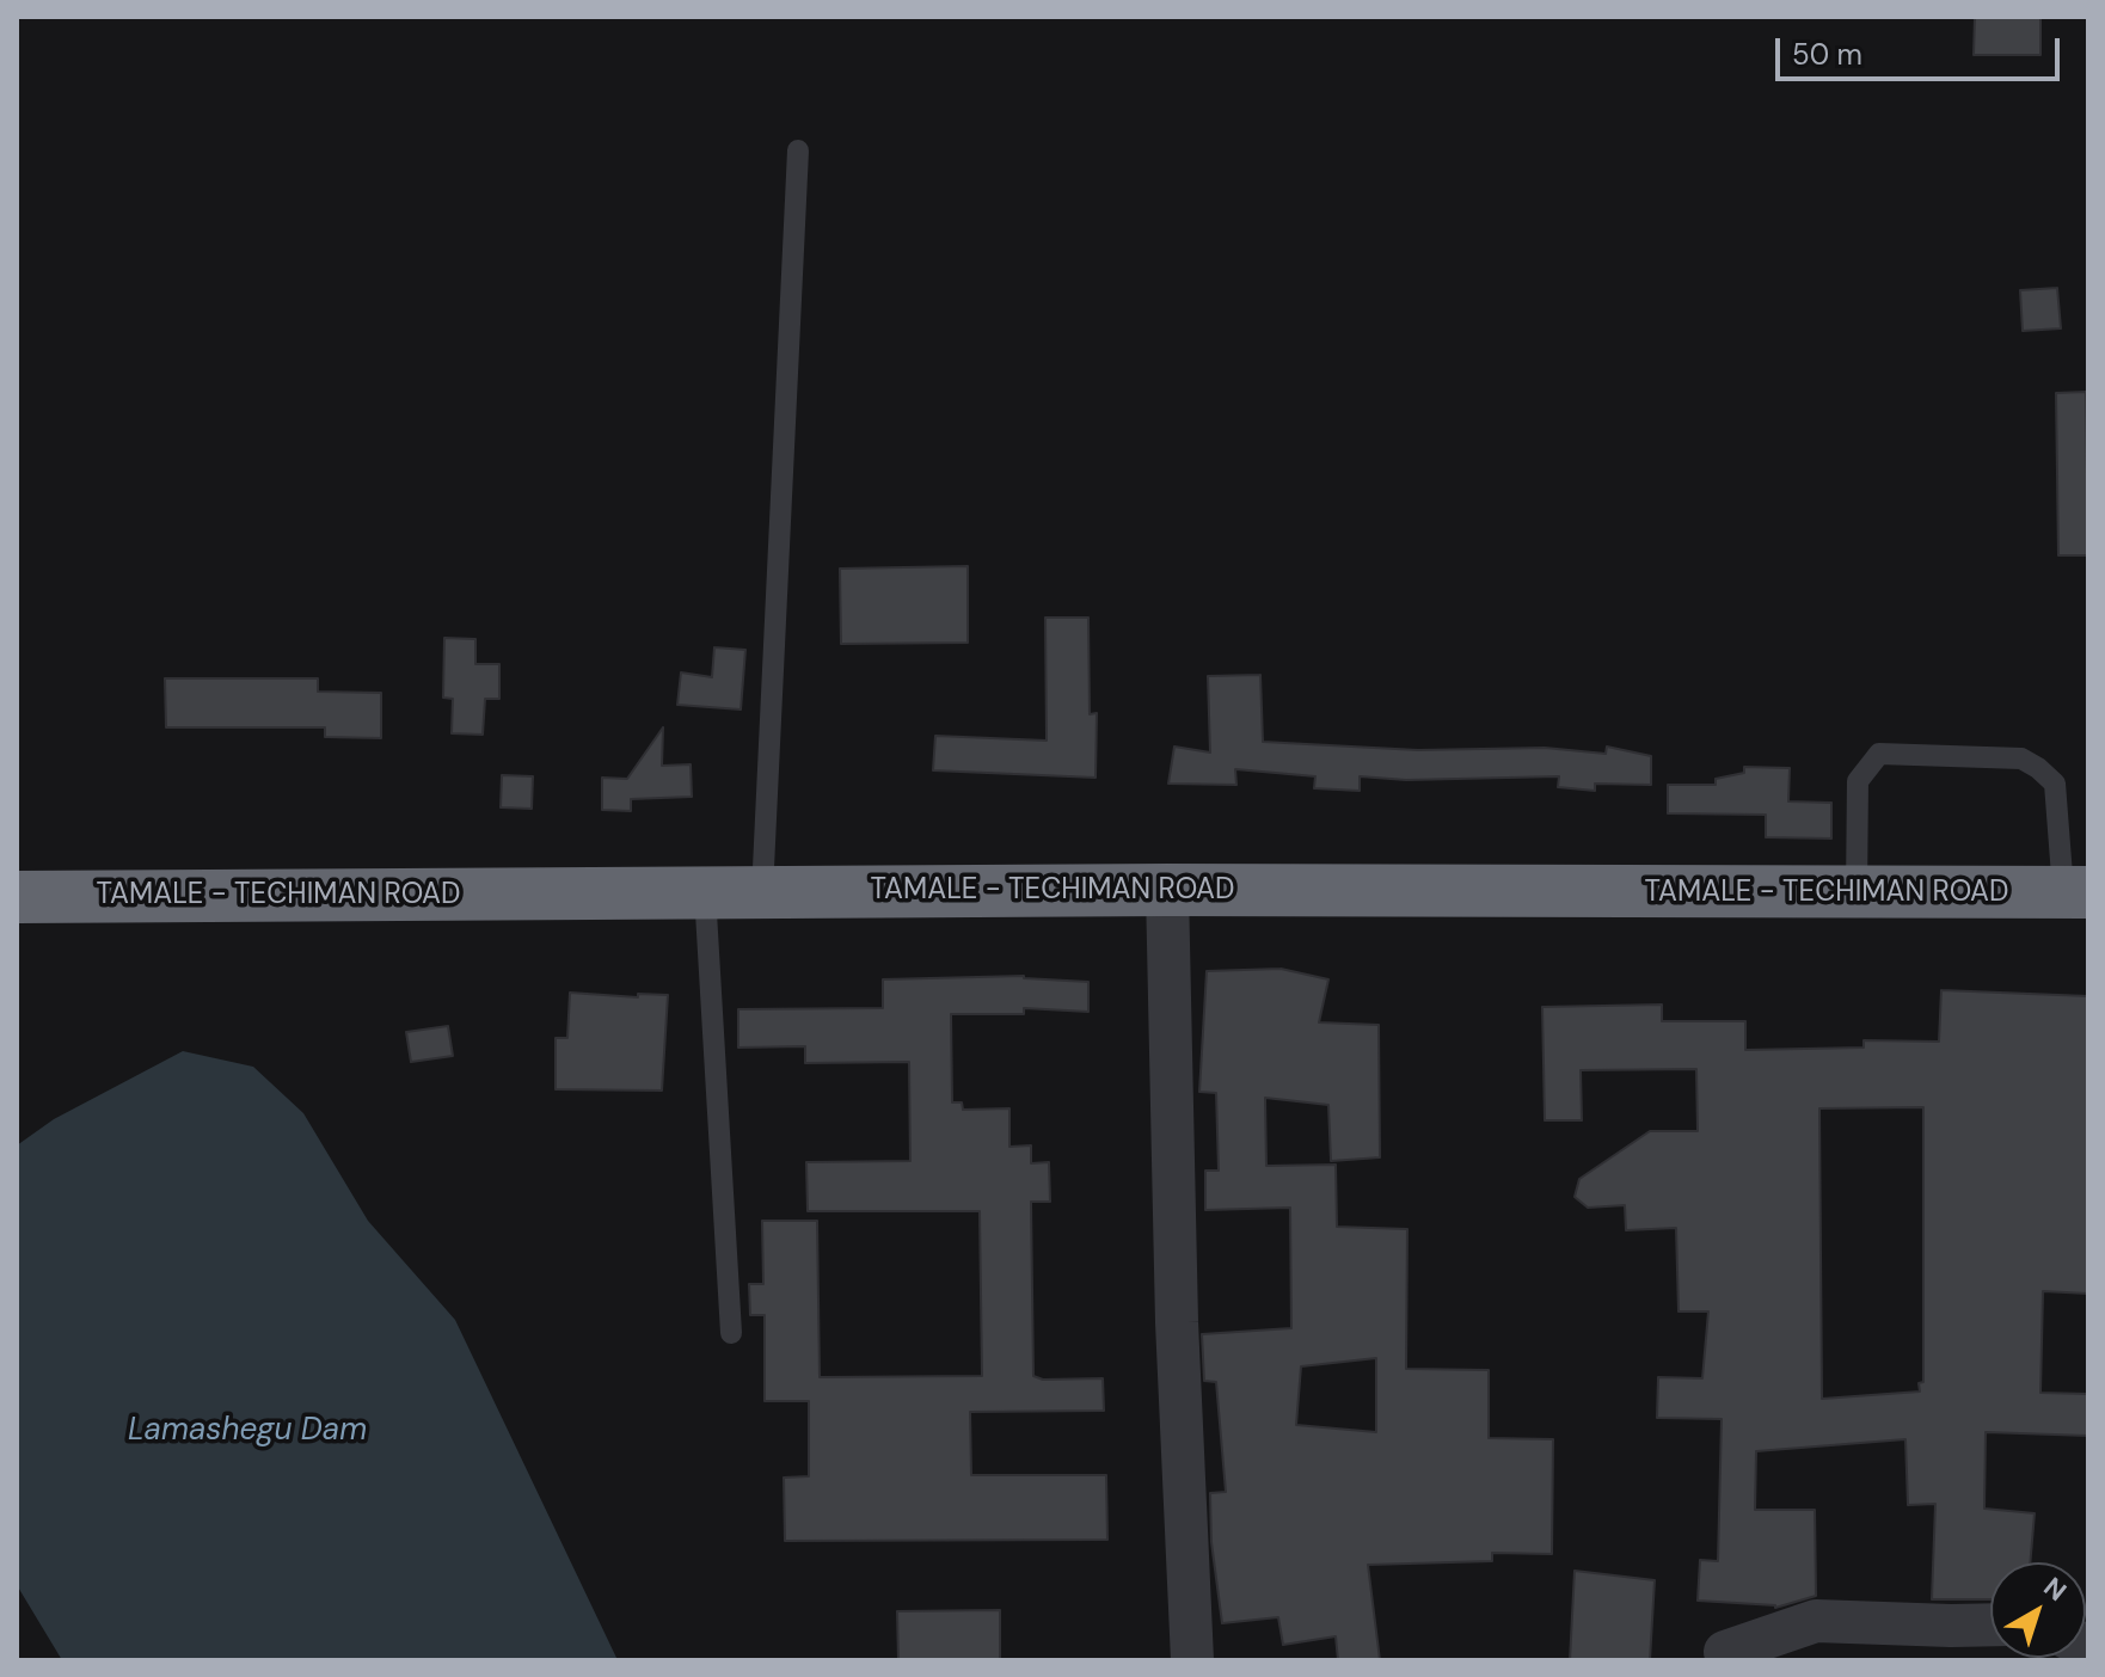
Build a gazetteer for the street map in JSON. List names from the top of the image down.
{
  "streets": {
    "highway": ["TAMALE - TECHIMAN ROAD"]
  },
  "water": ["Lamashegu Dam"],
  "scale_bar": "50 m",
  "north": "top right"
}
